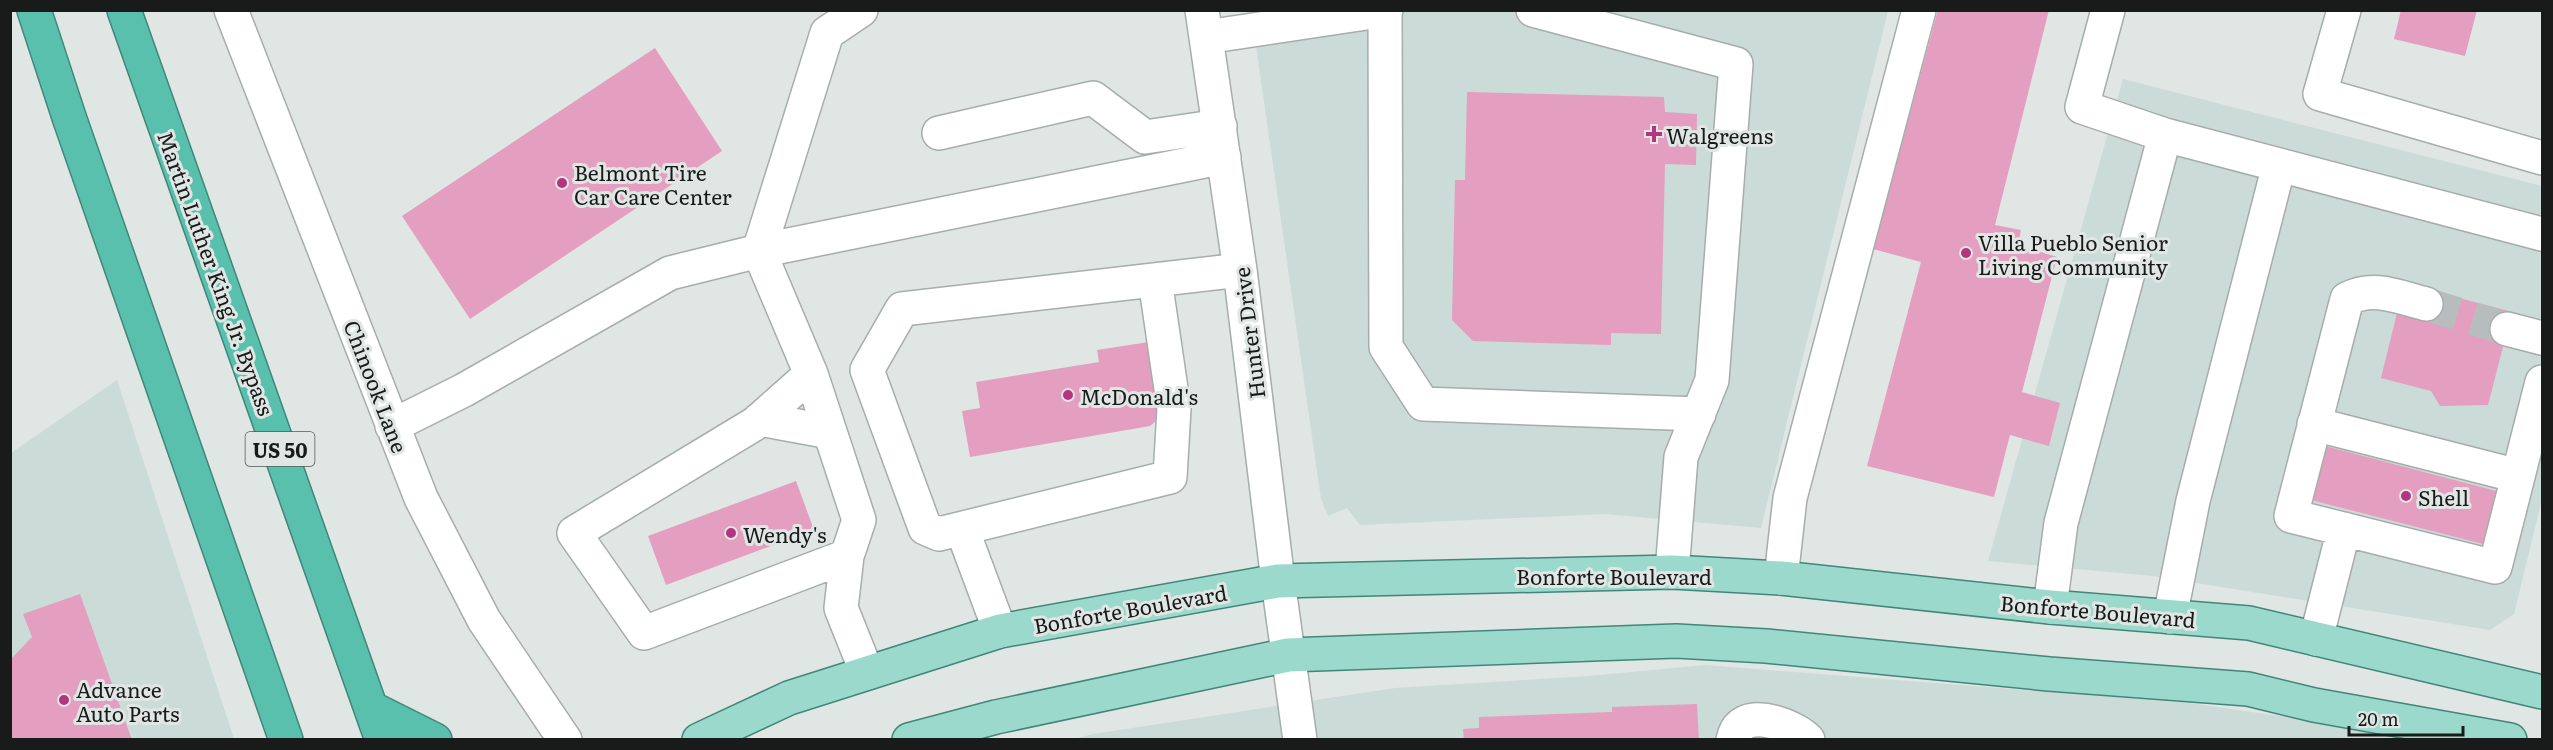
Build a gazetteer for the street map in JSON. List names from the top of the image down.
{
  "streets": {
    "highway": ["Martin Luther King Jr. Bypass", "US 50"],
    "main road": ["Bonforte Boulevard"],
    "street": ["Hunter Drive", "Chinook Lane"]
  },
  "crossings": [
    ["Hunter Drive", "Bonforte Boulevard"]
  ],
  "places": {
    "health": ["Walgreens"],
    "other": [
      "Belmont Tire Car Care Center",
      "Villa Pueblo Senior Living Community",
      "McDonald's",
      "Shell",
      "Wendy's",
      "Advance Auto Parts"
    ]
  },
  "scale_bar": "20 m"
}
